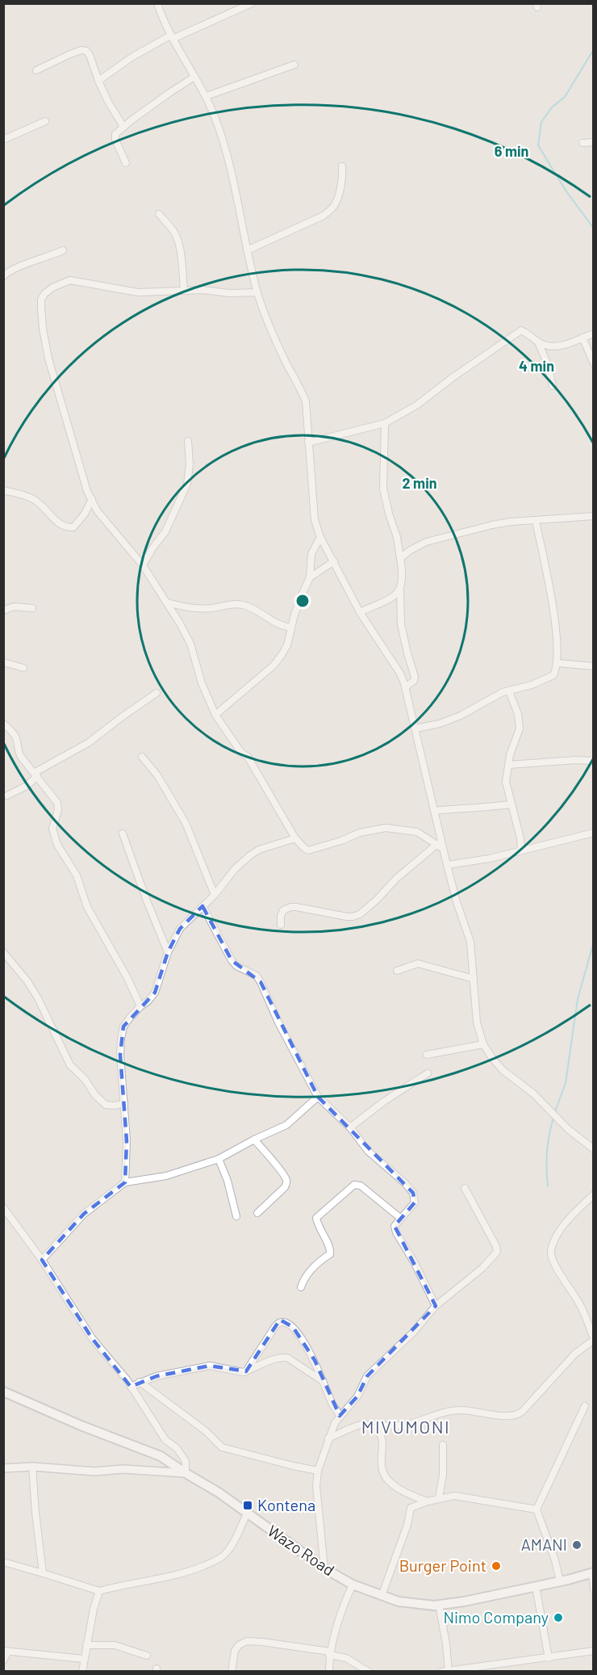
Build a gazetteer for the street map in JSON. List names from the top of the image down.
{
  "streets": {
    "main road": ["Wazo Road"]
  },
  "districts": ["MIVUMONI"],
  "places": {
    "transit": ["Kontena"],
    "other": ["AMANI", "Burger Point", "Nimo Company"]
  },
  "rings": ["6 min", "4 min", "2 min"]
}
